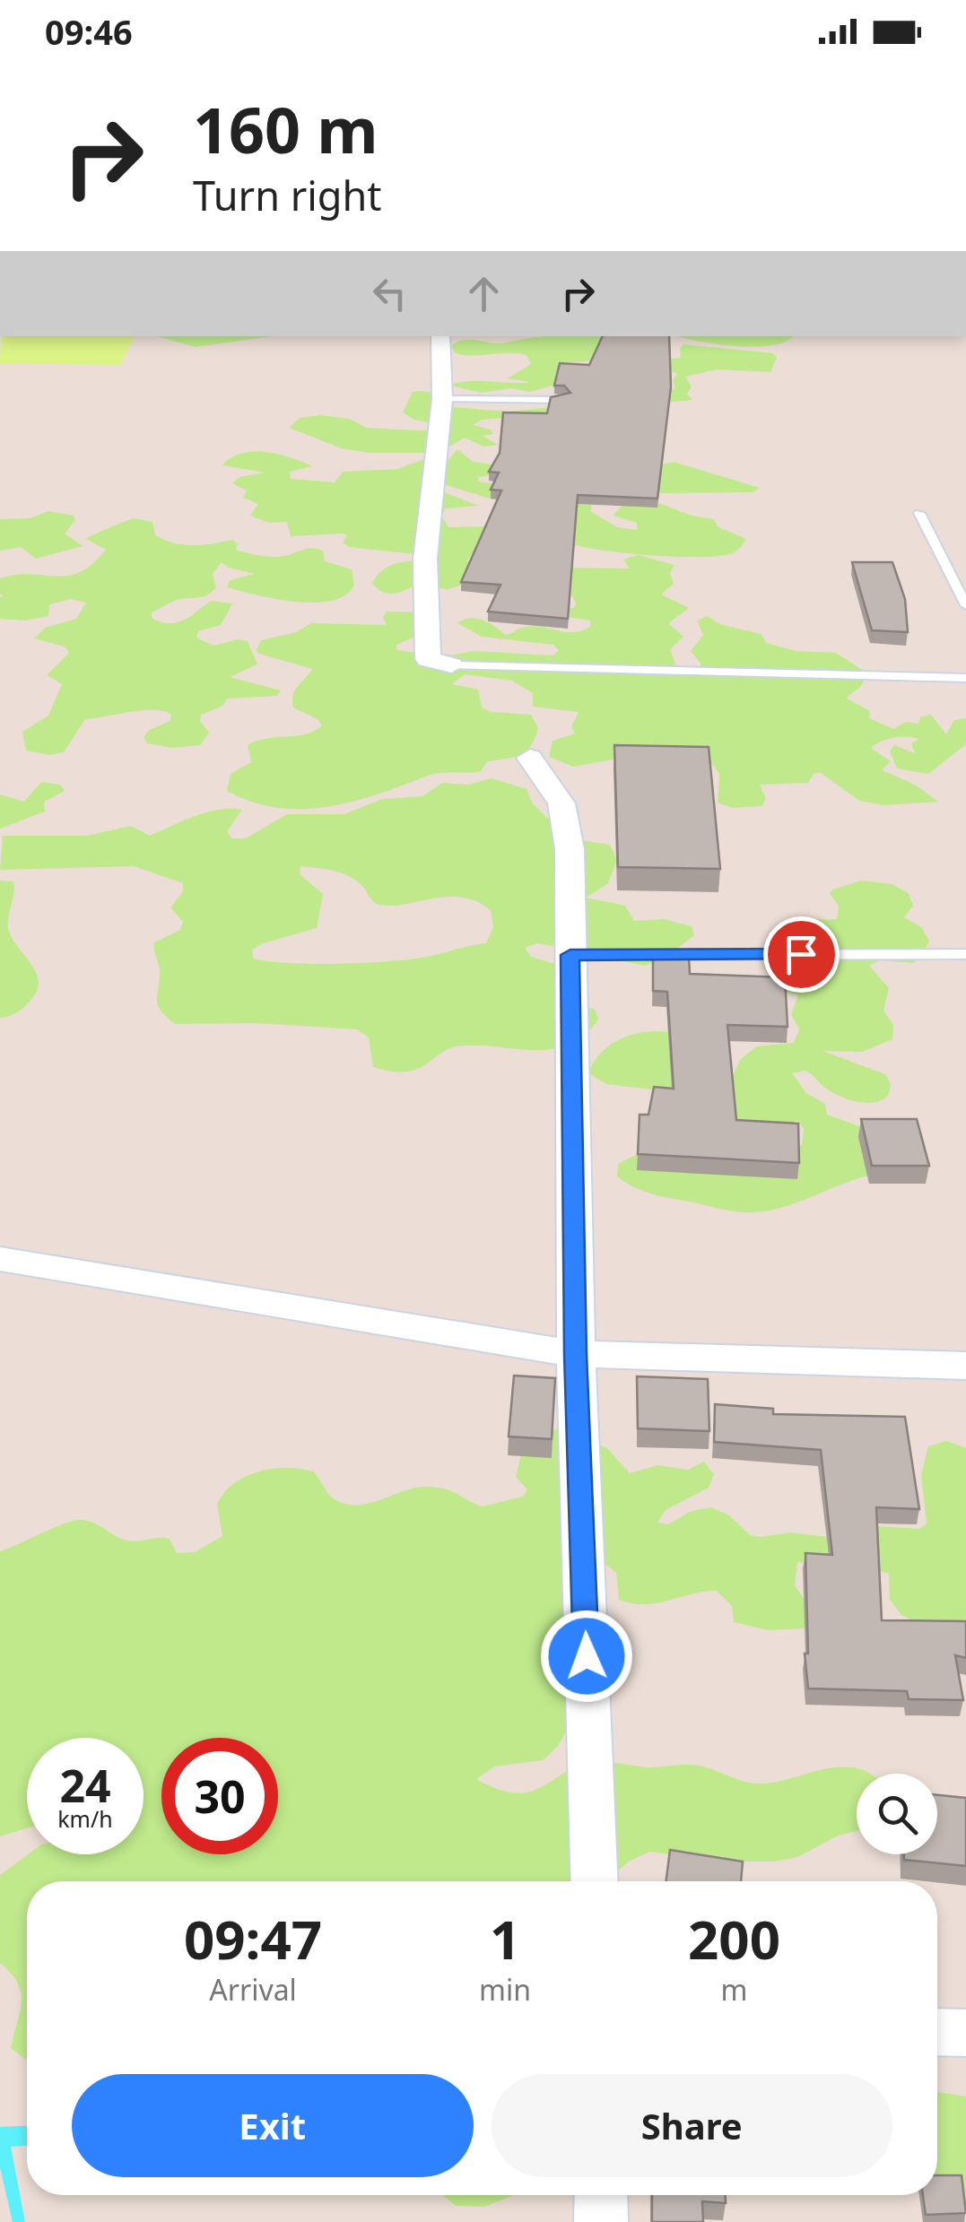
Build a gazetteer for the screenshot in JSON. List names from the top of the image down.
{
  "page": {
    "status": "09:46",
    "turn": ["160 m", "Turn right"],
    "speed": "24 km/h",
    "limit": "30",
    "eta": [
      "09:47",
      "Arrival",
      "1",
      "min",
      "200",
      "m"
    ],
    "buttons": ["Exit", "Share"]
  }
}
